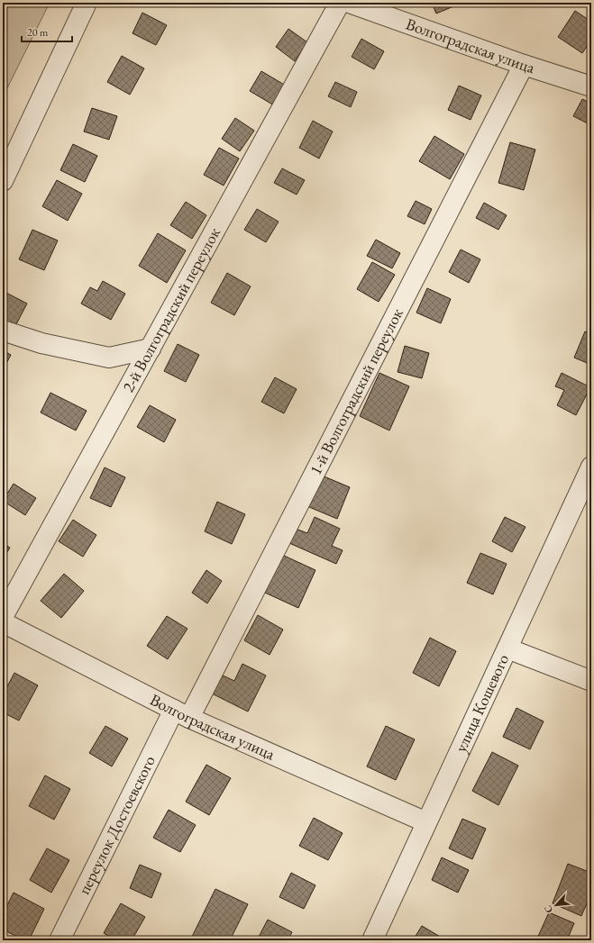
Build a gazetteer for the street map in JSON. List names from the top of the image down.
{
  "streets": {
    "street": [
      "Волгоградская улица",
      "2-й Волгоградский переулок",
      "1-й Волгоградский переулок",
      "улица Кошевого",
      "переулок Достоевского"
    ]
  },
  "crossings": [
    ["Волгоградская улица", "1-й Волгоградский переулок"],
    ["Волгоградская улица", "улица Кошевого"],
    ["Волгоградская улица", "переулок Достоевского"],
    ["1-й Волгоградский переулок", "переулок Достоевского"]
  ],
  "scale_bar": "20 m",
  "north": "bottom left"
}
